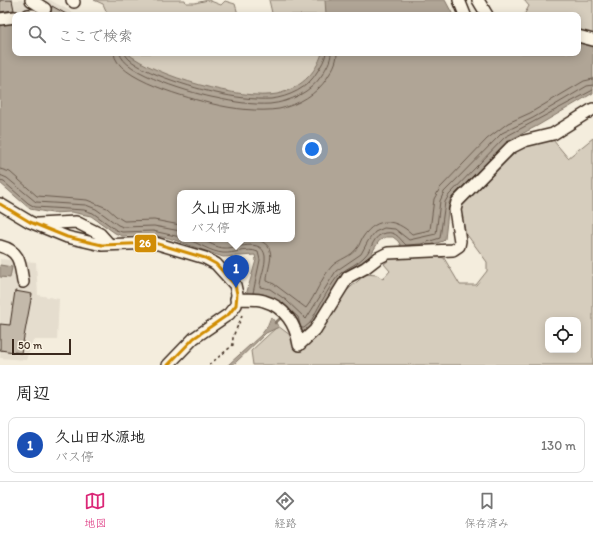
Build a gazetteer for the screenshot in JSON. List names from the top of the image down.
{
  "lines": ["transit line 26"],
  "scale_bar": "50 m",
  "page": {
    "search": "ここで検索",
    "popup": ["久山田水源地", "バス停"],
    "pins": "1",
    "scale": "50 m",
    "heading": "周辺",
    "list": [
      {
        "mark": "1",
        "name": "久山田水源地",
        "note": "バス停",
        "value": "130 m"
      }
    ],
    "nav": ["地図", "経路", "保存済み"]
  }
}
